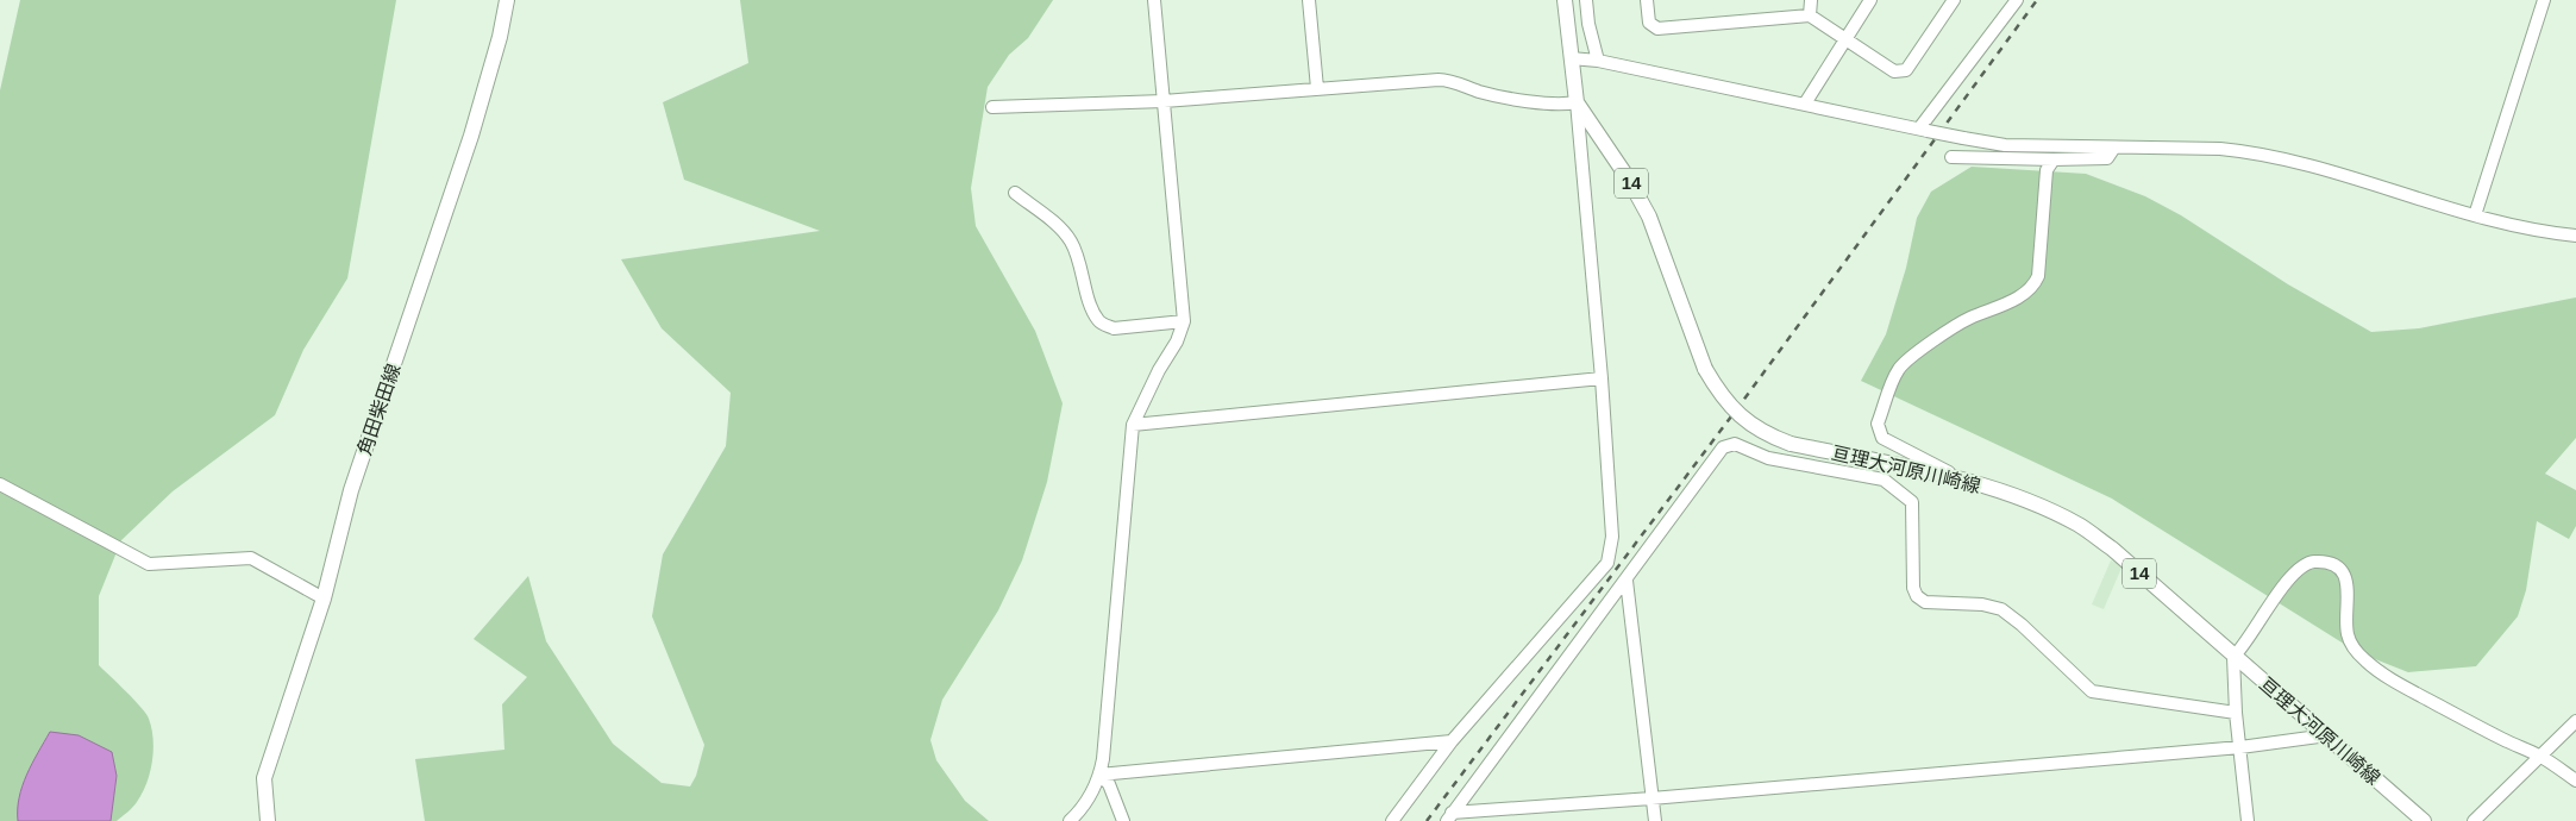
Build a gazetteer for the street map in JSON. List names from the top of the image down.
{
  "streets": {
    "main road": ["14", "角田柴田線", "亘理大河原川崎線"]
  }
}
